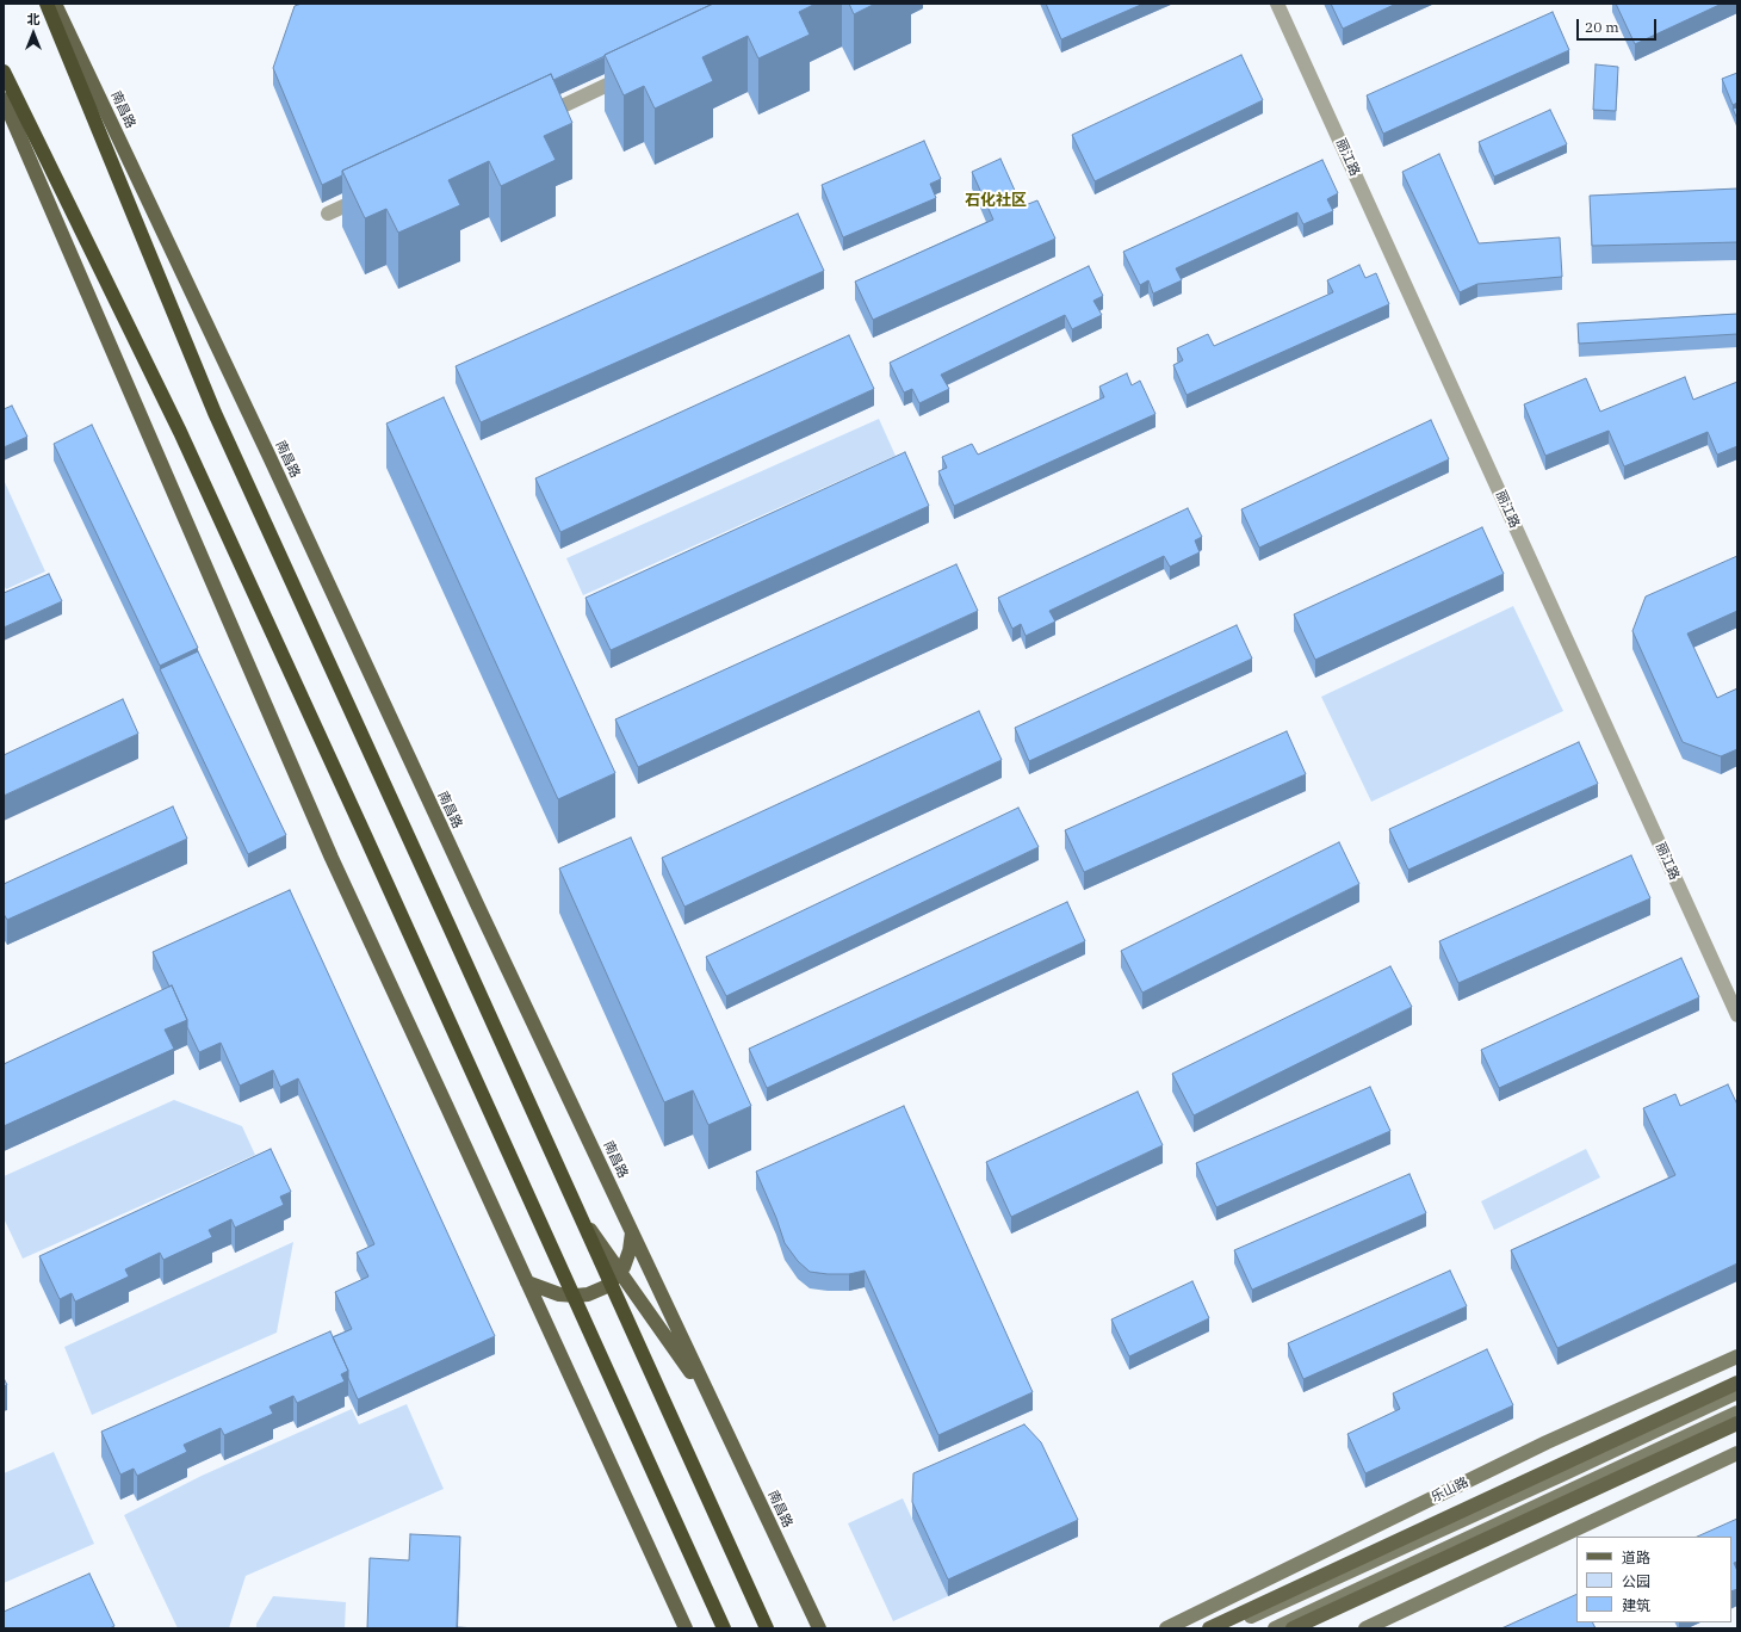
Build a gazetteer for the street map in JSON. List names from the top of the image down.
{
  "streets": {
    "main road": ["南昌路", "乐山路"],
    "street": ["丽江路"]
  },
  "districts": ["石化社区"],
  "legend": ["道路", "公园", "建筑"],
  "scale_bar": "20 m",
  "north": "top"
}
